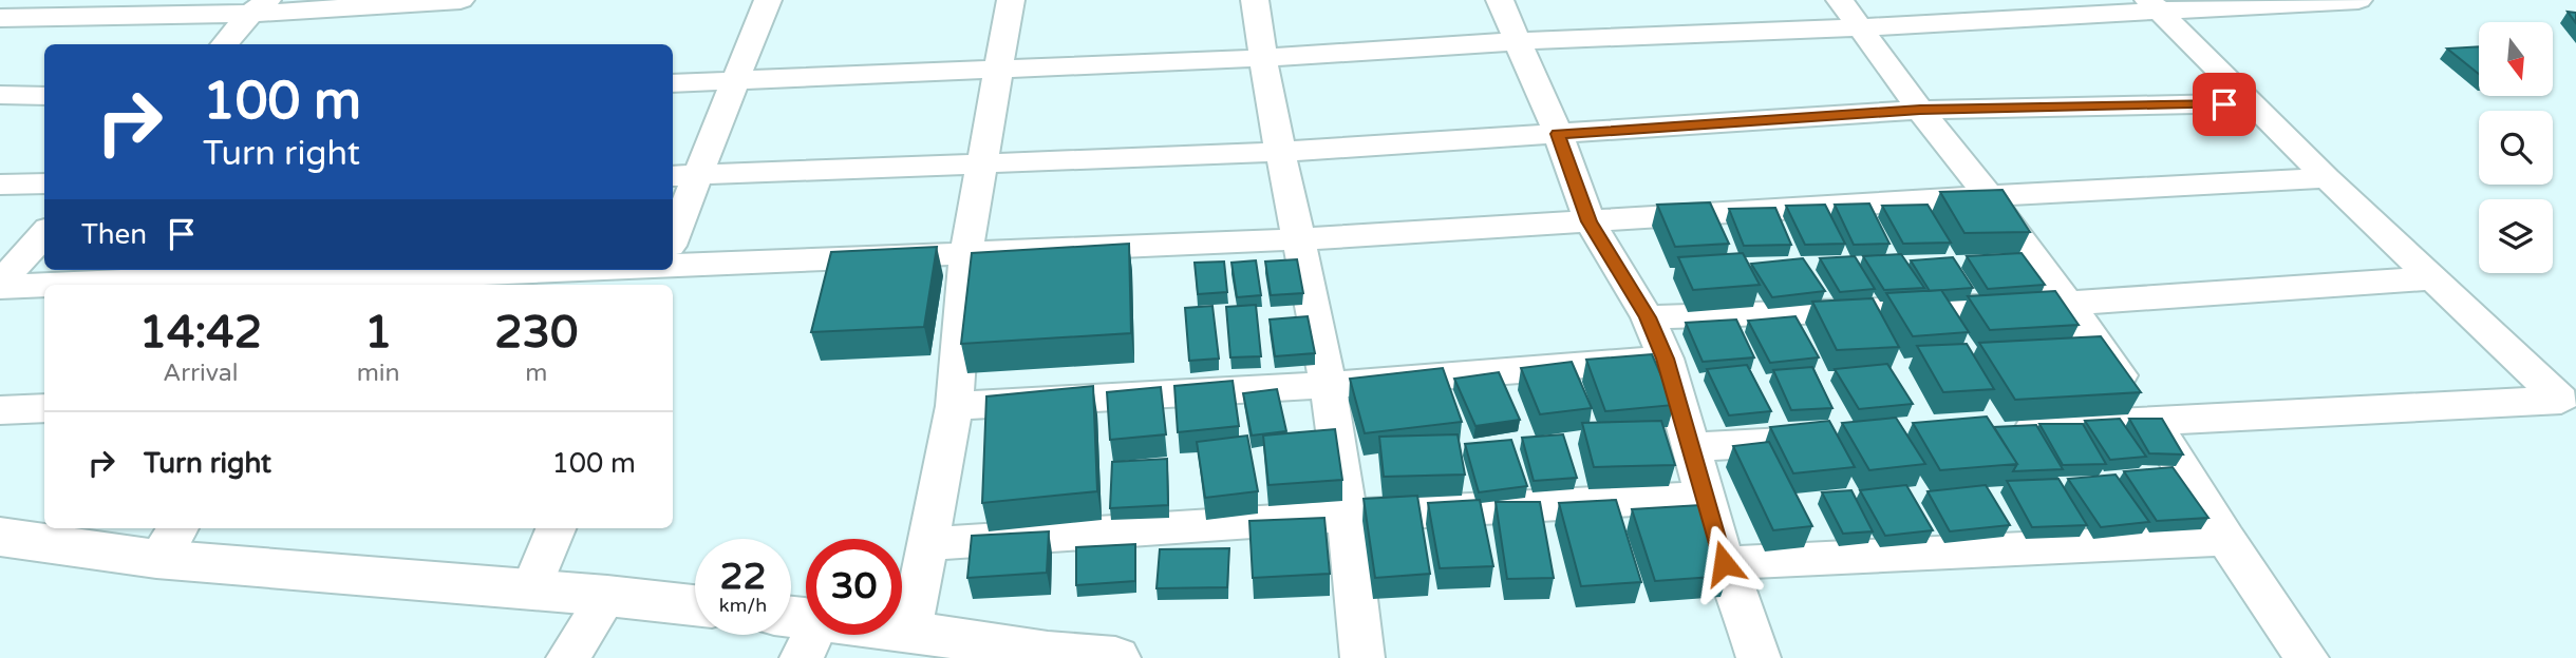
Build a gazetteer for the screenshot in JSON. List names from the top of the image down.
{
  "north": "bottom",
  "page": {
    "turn": ["100 m", "Turn right"],
    "then": "Then",
    "eta": [
      "14:42",
      "Arrival",
      "1",
      "min",
      "230",
      "m"
    ],
    "list": [
      {
        "name": "Turn right",
        "value": "100 m"
      }
    ],
    "speed": "22 km/h",
    "limit": "30"
  }
}
